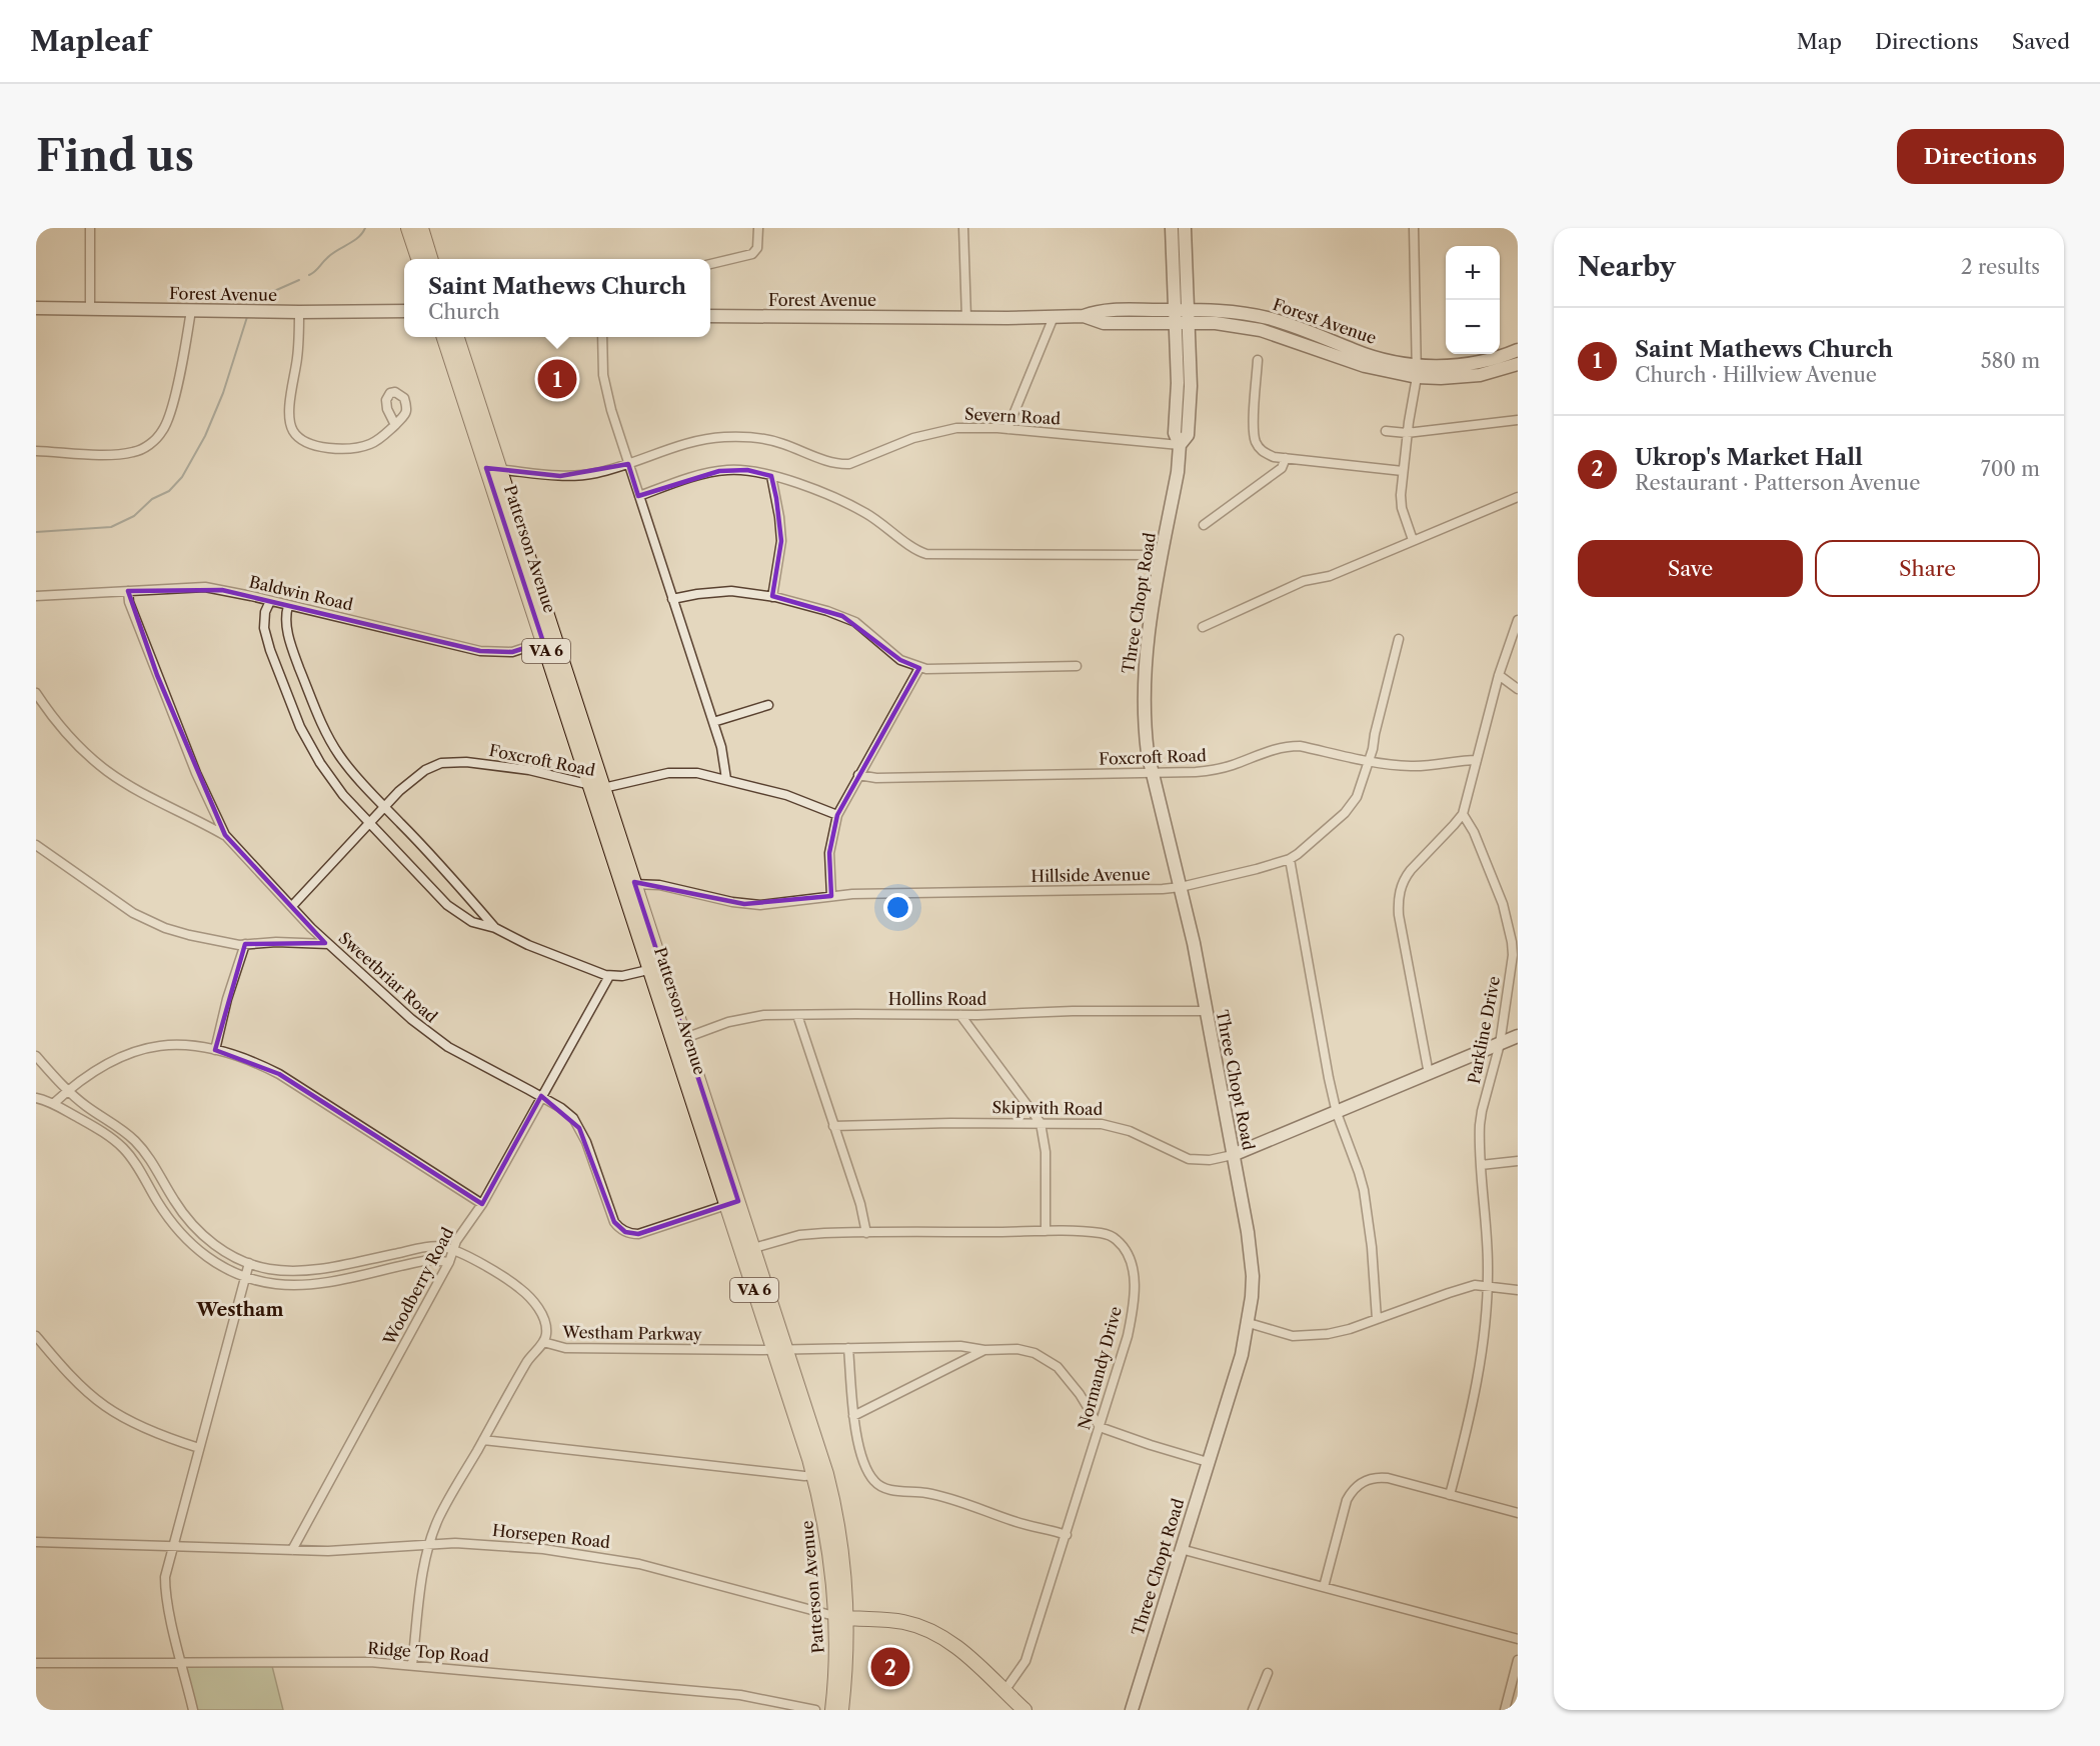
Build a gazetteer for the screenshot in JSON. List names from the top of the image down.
{
  "streets": {
    "main road": [
      "Forest Avenue",
      "Patterson Avenue",
      "Three Chopt Road",
      "VA 6",
      "Skipwith Road",
      "Horsepen Road"
    ],
    "street": [
      "Severn Road",
      "Baldwin Road",
      "Foxcroft Road",
      "Hillside Avenue",
      "Sweetbriar Road",
      "Hollins Road",
      "Parkline Drive",
      "Woodberry Road",
      "Westham Parkway",
      "Normandy Drive",
      "Ridge Top Road"
    ]
  },
  "crossings": [
    ["Forest Avenue", "Three Chopt Road"],
    ["Severn Road", "Patterson Avenue"],
    ["Severn Road", "Three Chopt Road"],
    ["Patterson Avenue", "Baldwin Road"],
    ["Patterson Avenue", "Foxcroft Road"],
    ["Patterson Avenue", "Hillside Avenue"],
    ["Patterson Avenue", "Sweetbriar Road"],
    ["Patterson Avenue", "Hollins Road"],
    ["Patterson Avenue", "Westham Parkway"],
    ["Patterson Avenue", "Normandy Drive"],
    ["Patterson Avenue", "Horsepen Road"],
    ["Baldwin Road", "Sweetbriar Road"],
    ["Three Chopt Road", "Foxcroft Road"],
    ["Three Chopt Road", "Hillside Avenue"],
    ["Three Chopt Road", "Hollins Road"],
    ["Three Chopt Road", "Skipwith Road"],
    ["Foxcroft Road", "Hillside Avenue"],
    ["Foxcroft Road", "Sweetbriar Road"],
    ["Sweetbriar Road", "Woodberry Road"],
    ["Parkline Drive", "Skipwith Road"],
    ["Woodberry Road", "Westham Parkway"],
    ["Woodberry Road", "Horsepen Road"],
    ["Normandy Drive", "Horsepen Road"]
  ],
  "districts": ["Westham"],
  "page": {
    "header": "Mapleaf",
    "nav": ["Map", "Directions", "Saved"],
    "buttons": [
      "Directions",
      ["Save", "Share"]
    ],
    "title": "Find us",
    "heading": ["Nearby", "2 results"],
    "map_buttons": ["+", "−"],
    "popup": ["Saint Mathews Church", "Church"],
    "list": [
      {
        "mark": "1",
        "name": "Saint Mathews Church",
        "note": "Church · Hillview Avenue",
        "value": "580 m"
      },
      {
        "mark": "2",
        "name": "Ukrop's Market Hall",
        "note": "Restaurant · Patterson Avenue",
        "value": "700 m"
      }
    ],
    "pins": ["1", "2"]
  }
}
